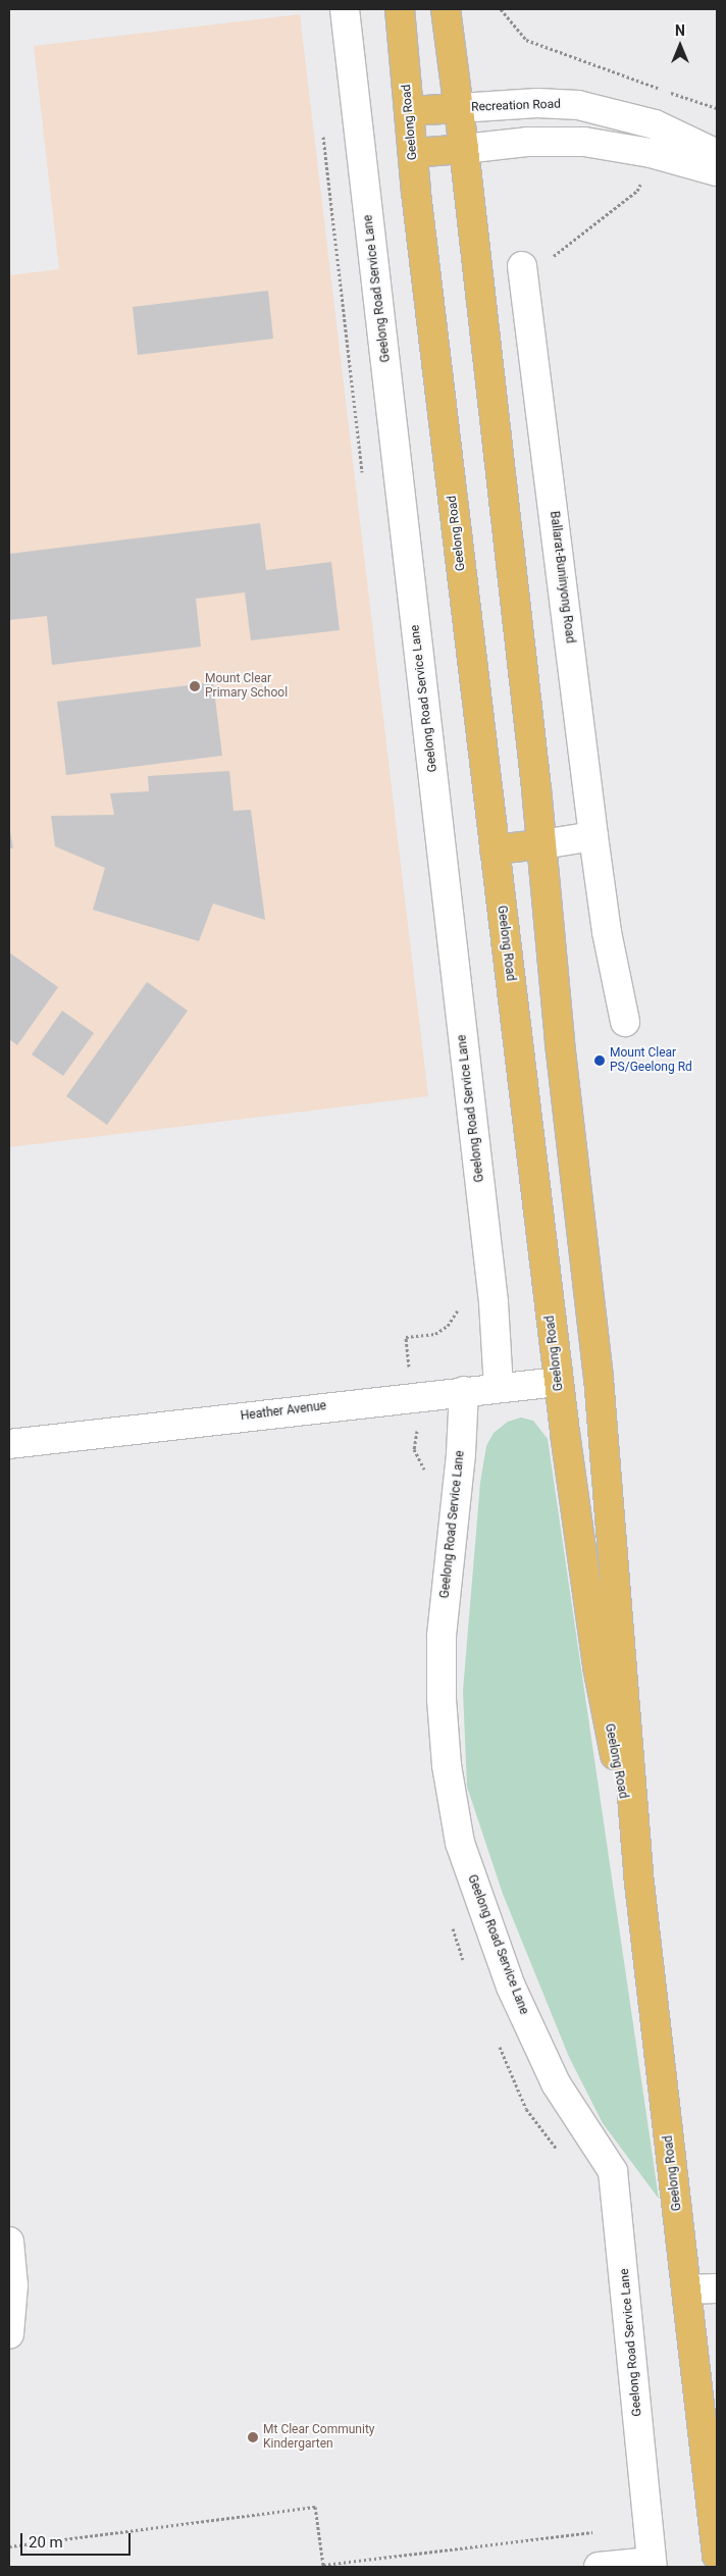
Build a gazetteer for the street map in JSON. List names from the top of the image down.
{
  "streets": {
    "main road": ["Geelong Road"],
    "street": [
      "Recreation Road",
      "Geelong Road Service Lane",
      "Ballarat-Buninyong Road",
      "Heather Avenue"
    ]
  },
  "crossings": [
    ["Recreation Road", "Geelong Road"],
    ["Geelong Road", "Heather Avenue"],
    ["Geelong Road Service Lane", "Heather Avenue"]
  ],
  "places": ["Mount Clear Primary School", "Mount Clear PS/Geelong Rd", "Mt Clear Community Kindergarten"],
  "scale_bar": "20 m",
  "north": "top"
}
